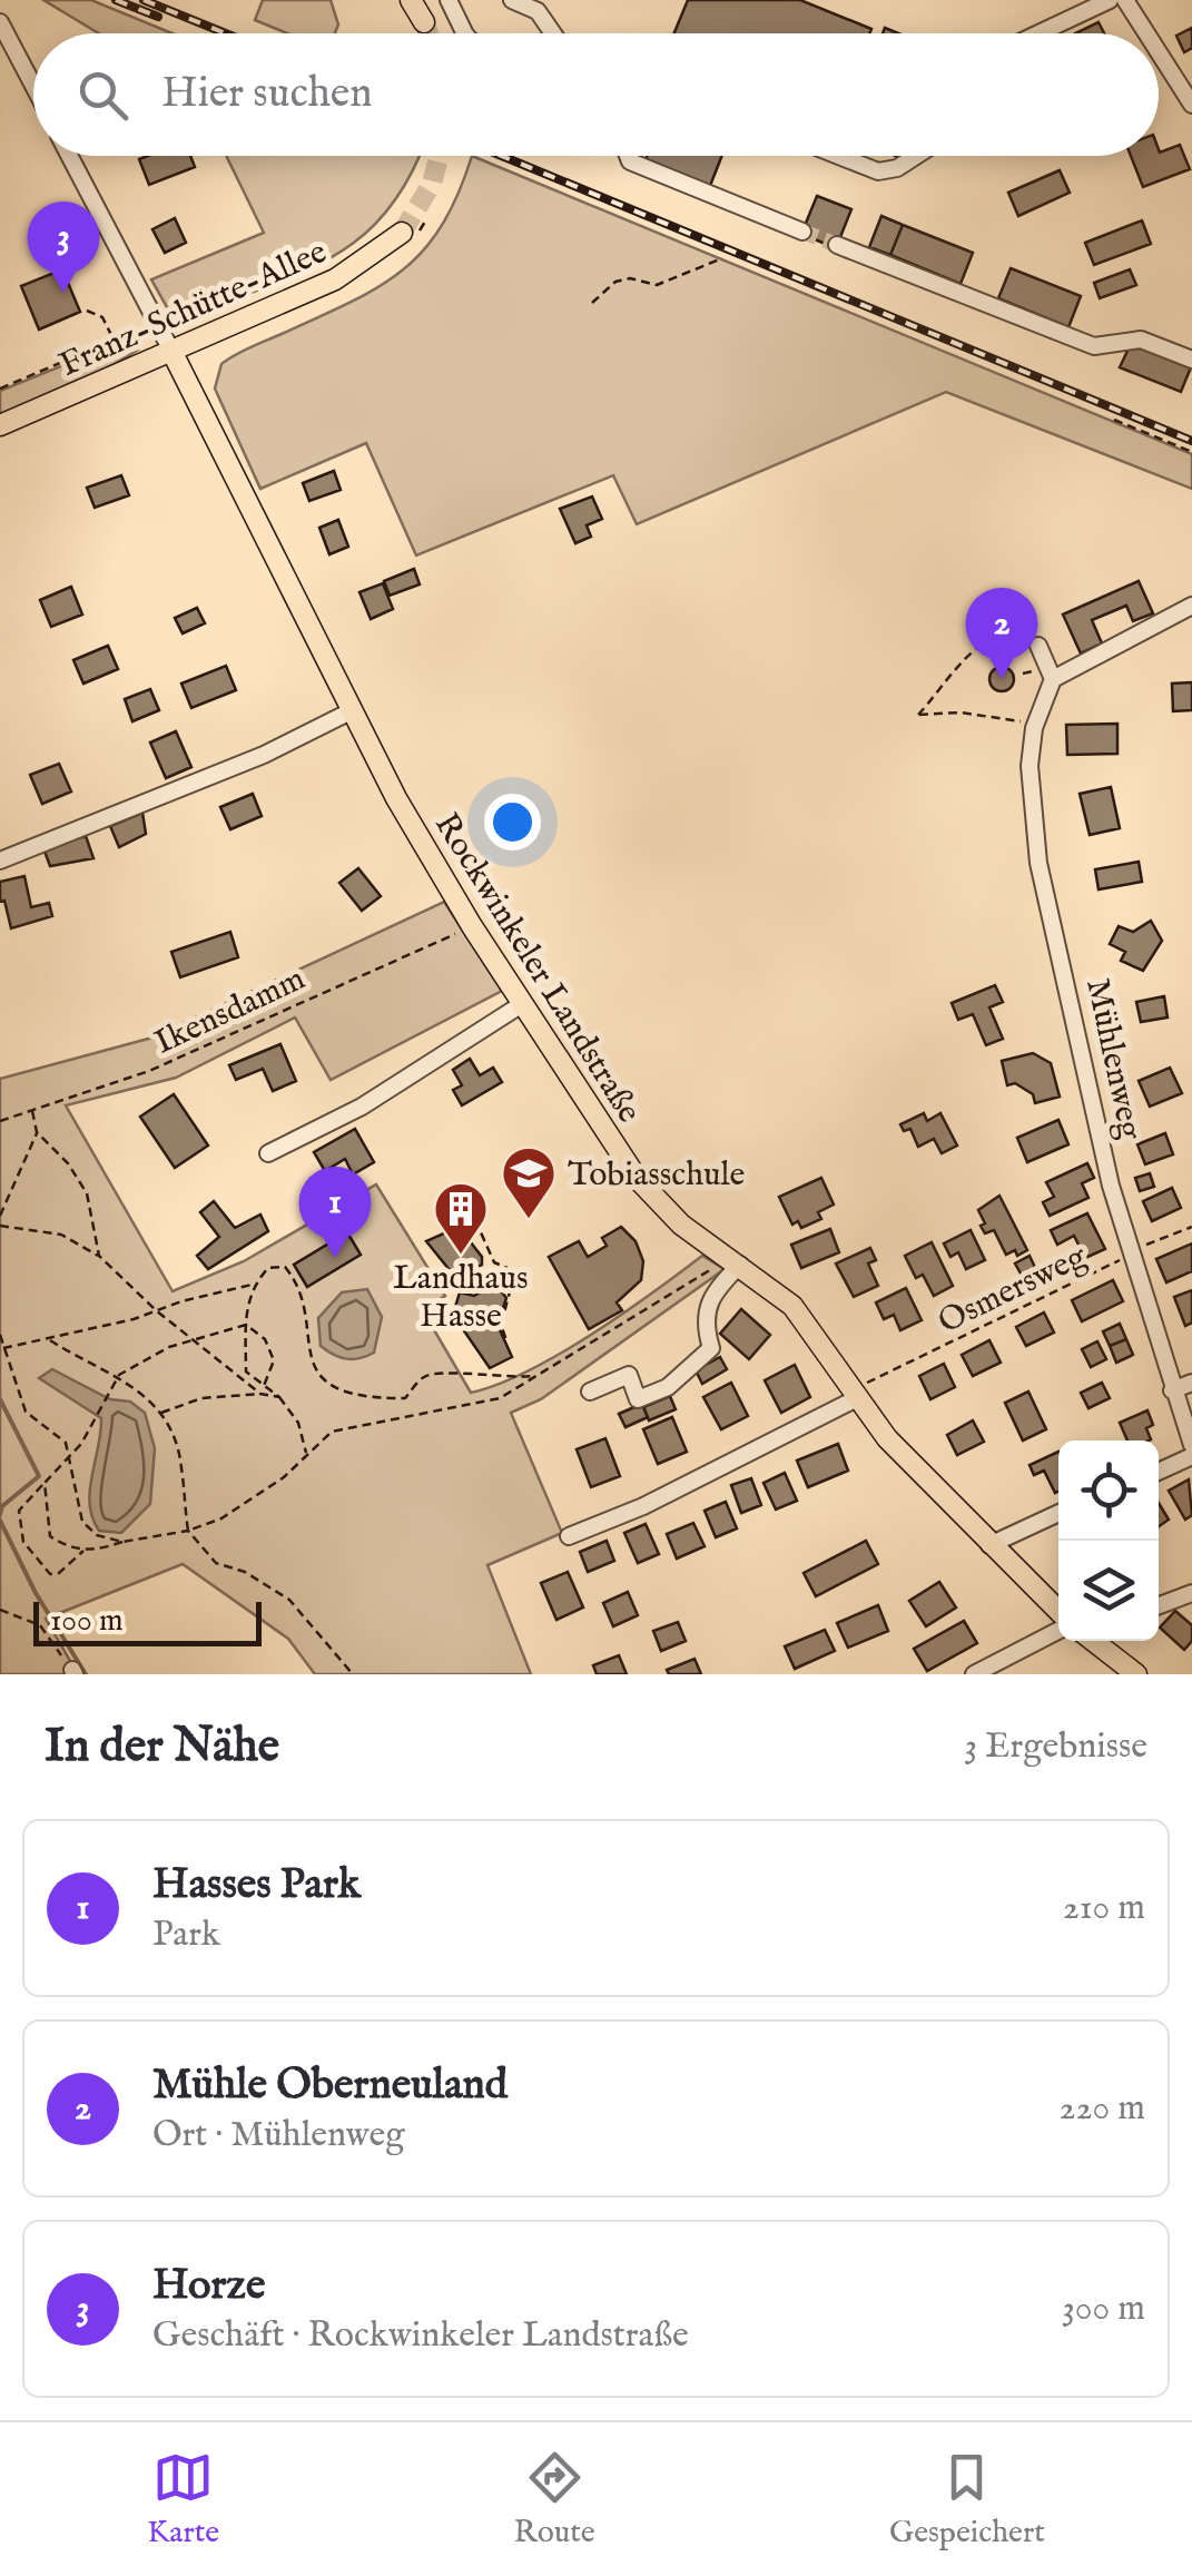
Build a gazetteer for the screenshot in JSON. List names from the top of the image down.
{
  "streets": {
    "main road": ["Franz-Schütte-Allee", "Rockwinkeler Landstraße"],
    "street": ["Mühlenweg"],
    "path": ["Ikensdamm", "Osmersweg"]
  },
  "crossings": [
    ["Franz-Schütte-Allee", "Rockwinkeler Landstraße"],
    ["Rockwinkeler Landstraße", "Ikensdamm"],
    ["Rockwinkeler Landstraße", "Osmersweg"],
    ["Mühlenweg", "Osmersweg"]
  ],
  "places": {
    "school or university": ["Tobiasschule"],
    "building": ["Landhaus Hasse"]
  },
  "scale_bar": "100 m",
  "page": {
    "search": "Hier suchen",
    "pins": ["3", "2", "1"],
    "scale": "100 m",
    "heading": ["In der Nähe", "3 Ergebnisse"],
    "list": [
      {
        "mark": "1",
        "name": "Hasses Park",
        "note": "Park",
        "value": "210 m"
      },
      {
        "mark": "2",
        "name": "Mühle Oberneuland",
        "note": "Ort · Mühlenweg",
        "value": "220 m"
      },
      {
        "mark": "3",
        "name": "Horze",
        "note": "Geschäft · Rockwinkeler Landstraße",
        "value": "300 m"
      }
    ],
    "nav": ["Karte", "Route", "Gespeichert"]
  }
}
